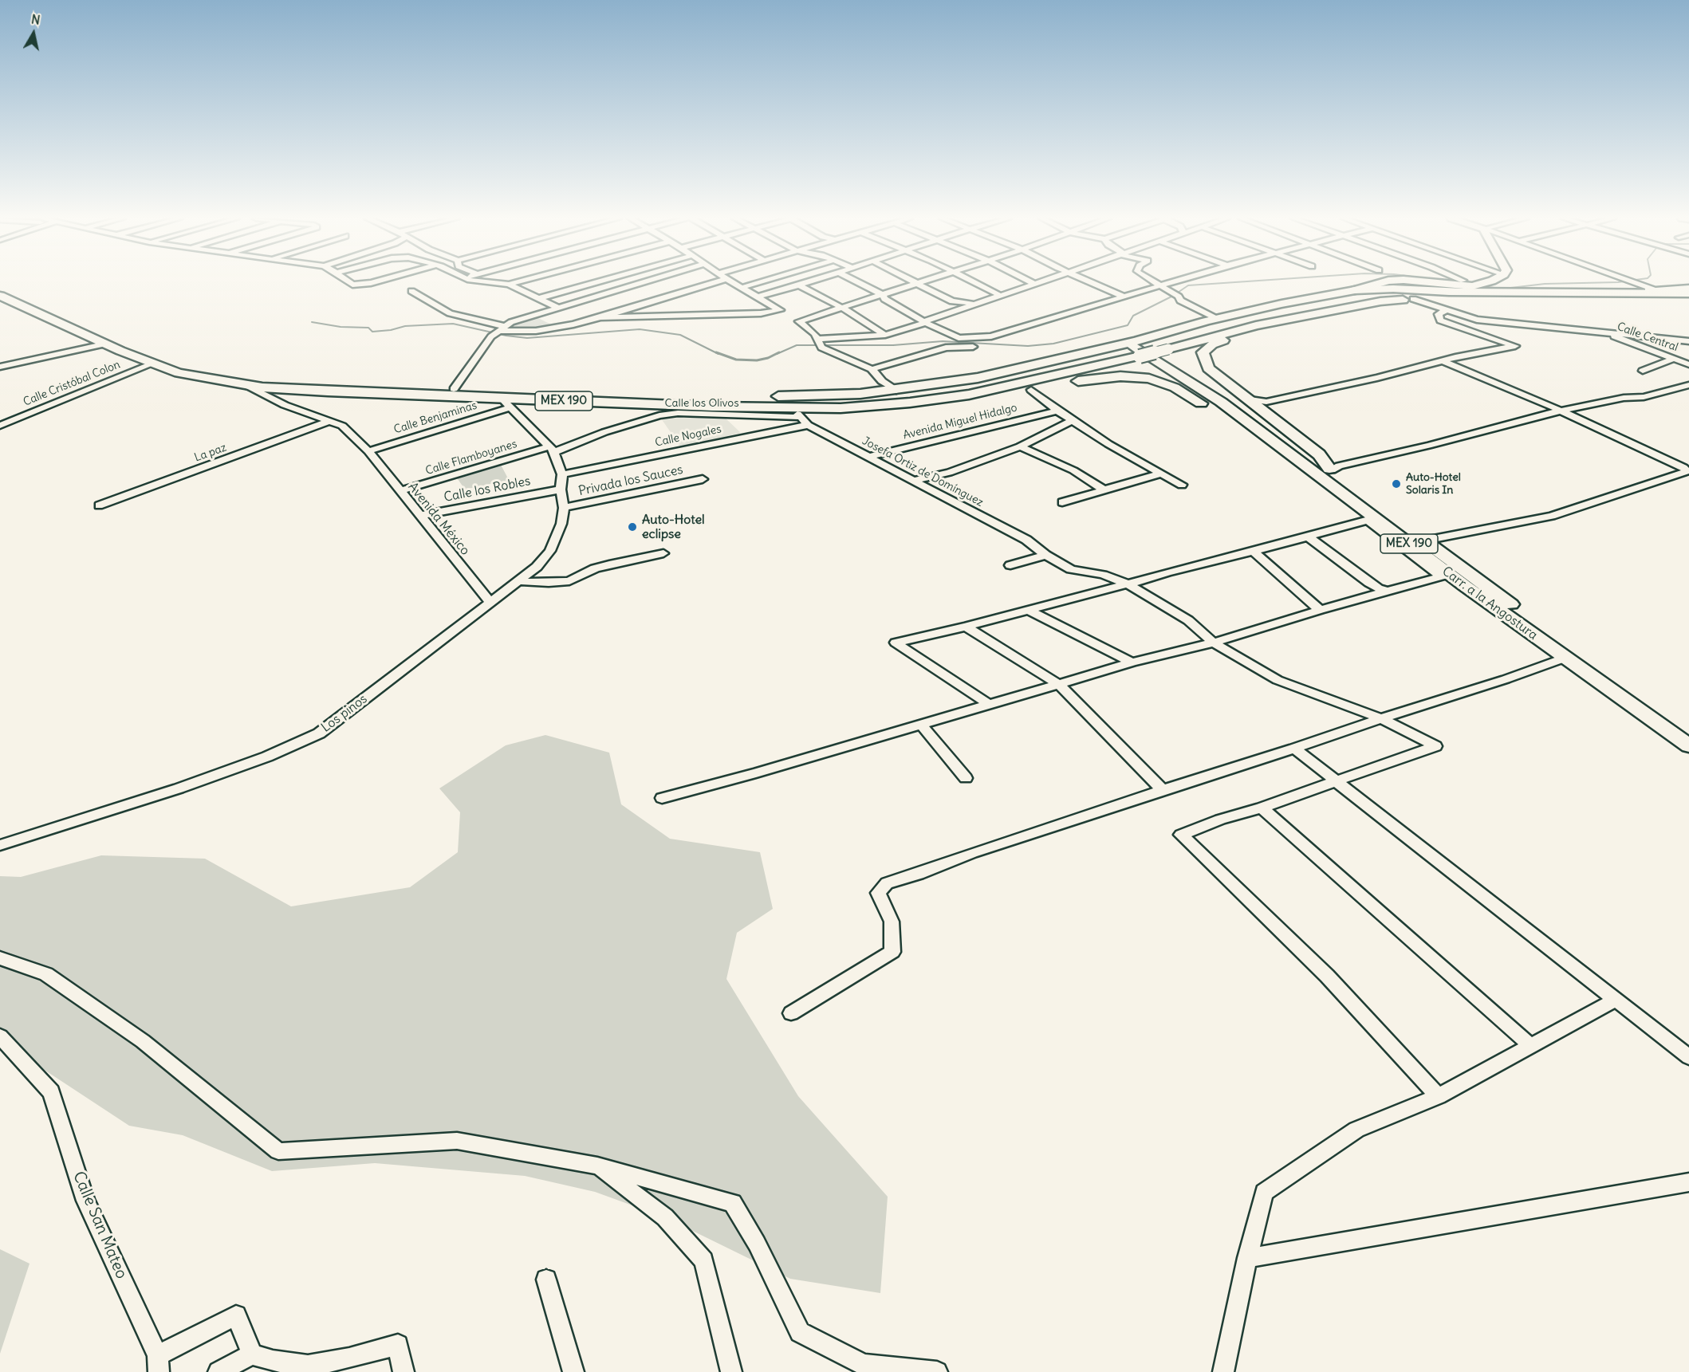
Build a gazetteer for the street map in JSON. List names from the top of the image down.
{
  "streets": {
    "main road": ["MEX 190", "Carr. a la Angostura"],
    "street": [
      "Calle Central",
      "Calle Cristóbal Colon",
      "Calle los Olivos",
      "Calle Benjaminas",
      "Avenida Miguel Hidalgo",
      "Calle Nogales",
      "La paz",
      "Calle Flamboyanes",
      "Josefa Ortiz de Domínguez",
      "Privada los Sauces",
      "Calle los Robles",
      "Avenida México",
      "Los pinos",
      "Calle San Mateo"
    ]
  },
  "crossings": [
    ["Calle Cristóbal Colon", "MEX 190"],
    ["MEX 190", "Calle Benjaminas"],
    ["MEX 190", "Avenida México"],
    ["MEX 190", "Carr. a la Angostura"],
    ["Calle los Olivos", "Calle Flamboyanes"],
    ["Calle Benjaminas", "Avenida México"],
    ["Avenida Miguel Hidalgo", "Josefa Ortiz de Domínguez"],
    ["Calle Nogales", "Josefa Ortiz de Domínguez"],
    ["Calle Nogales", "Los pinos"],
    ["La paz", "Avenida México"],
    ["Calle Flamboyanes", "Avenida México"],
    ["Privada los Sauces", "Los pinos"],
    ["Calle los Robles", "Avenida México"],
    ["Calle los Robles", "Los pinos"],
    ["Avenida México", "Los pinos"]
  ],
  "places": ["Auto-Hotel Solaris In", "Auto-Hotel eclipse"],
  "north": "top"
}
